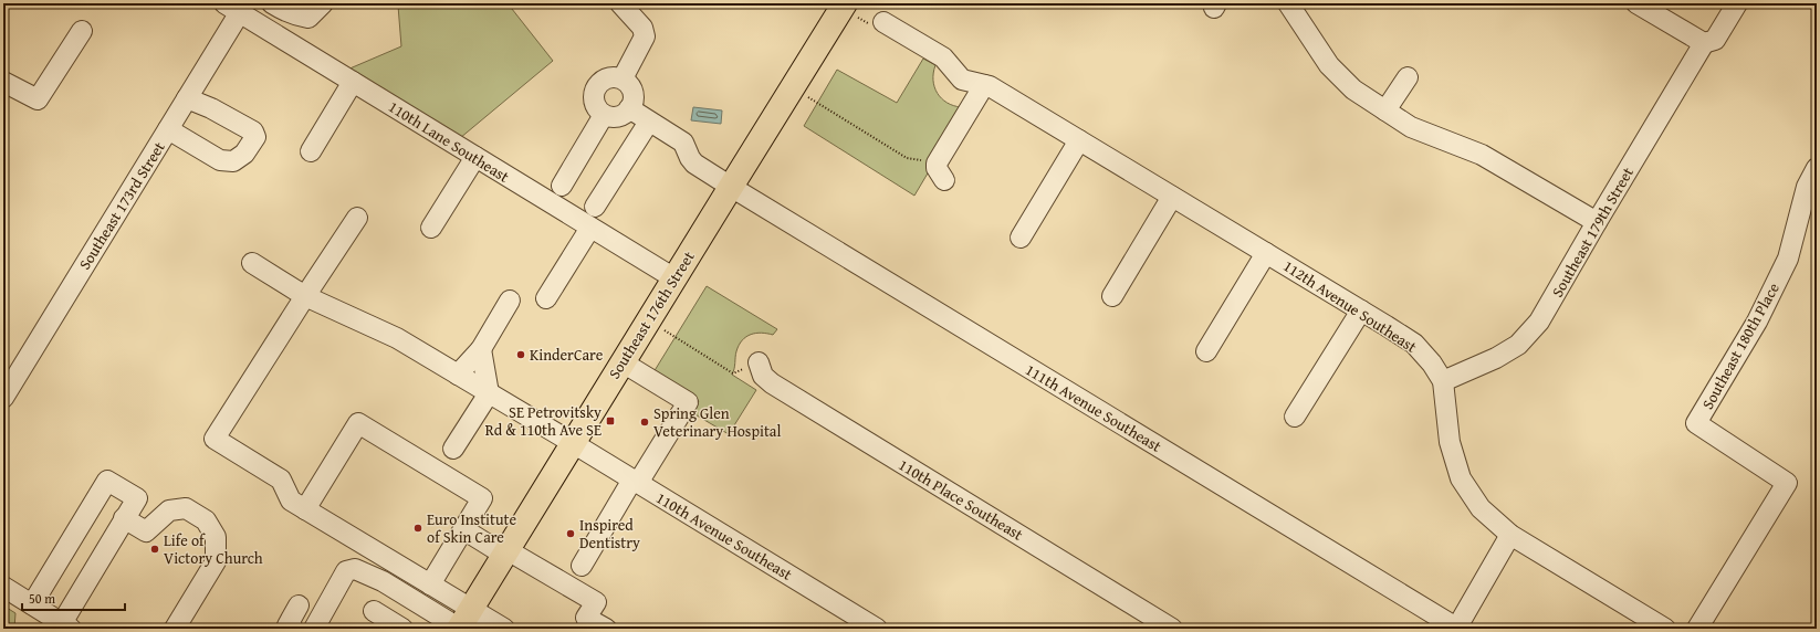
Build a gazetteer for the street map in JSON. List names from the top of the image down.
{
  "streets": {
    "main road": ["Southeast 176th Street"],
    "street": [
      "110th Lane Southeast",
      "Southeast 173rd Street",
      "Southeast 179th Street",
      "112th Avenue Southeast",
      "Southeast 180th Place",
      "111th Avenue Southeast",
      "110th Place Southeast",
      "110th Avenue Southeast"
    ]
  },
  "crossings": [
    ["110th Lane Southeast", "Southeast 173rd Street"],
    ["110th Lane Southeast", "Southeast 176th Street"],
    ["Southeast 179th Street", "112th Avenue Southeast"],
    ["Southeast 176th Street", "111th Avenue Southeast"],
    ["Southeast 176th Street", "110th Avenue Southeast"]
  ],
  "places": {
    "other": [
      "KinderCare",
      "Spring Glen Veterinary Hospital",
      "Euro Institute of Skin Care",
      "Inspired Dentistry",
      "Life of Victory Church"
    ],
    "transit": ["SE Petrovitsky Rd & 110th Ave SE"]
  },
  "scale_bar": "50 m"
}
